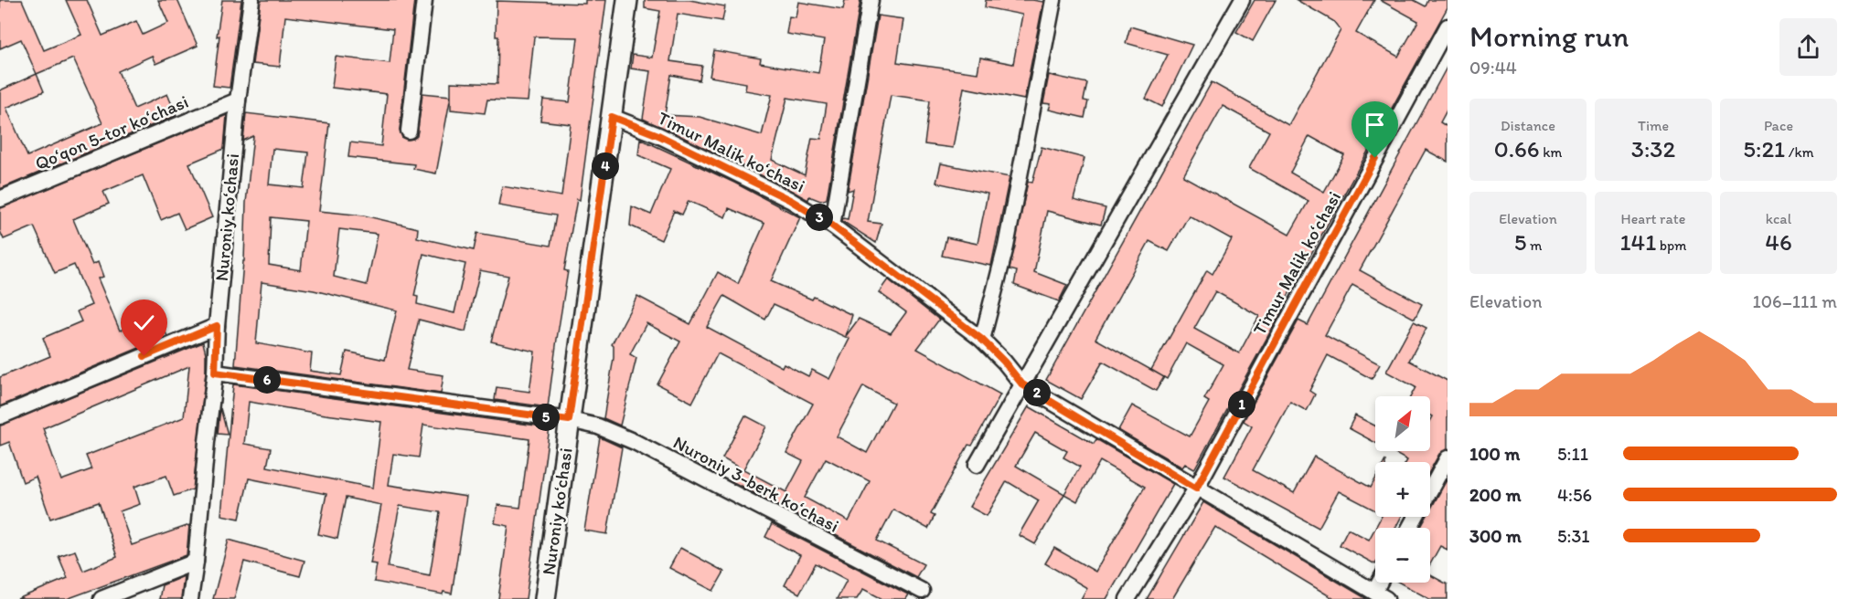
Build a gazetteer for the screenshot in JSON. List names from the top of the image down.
{
  "streets": {
    "street": [
      "Qoʻqon 5-tor koʻchasi",
      "Timur Malik koʻchasi",
      "Nuroniy koʻchasi",
      "Nuroniy 3-berk koʻchasi"
    ]
  },
  "crossings": [
    ["Qoʻqon 5-tor koʻchasi", "Nuroniy koʻchasi"],
    ["Timur Malik koʻchasi", "Nuroniy koʻchasi"],
    ["Nuroniy koʻchasi", "Nuroniy 3-berk koʻchasi"]
  ],
  "north": "top right",
  "page": {
    "heading": ["Morning run", "09:44"],
    "stats": [
      ["Distance", "0.66 km"],
      ["Time", "3:32"],
      ["Pace", "5:21 /km"],
      ["Elevation", "5 m"],
      ["Heart rate", "141 bpm"],
      ["kcal", "46"]
    ],
    "pins": [
      "4",
      "3",
      "6",
      "2",
      "1",
      "5"
    ],
    "chart": ["Elevation", "106–111 m"],
    "map_buttons": ["+", "−"],
    "list": [
      {
        "name": "100 m",
        "note": "5:11"
      },
      {
        "name": "200 m",
        "note": "4:56"
      },
      {
        "name": "300 m",
        "note": "5:31"
      }
    ]
  }
}
